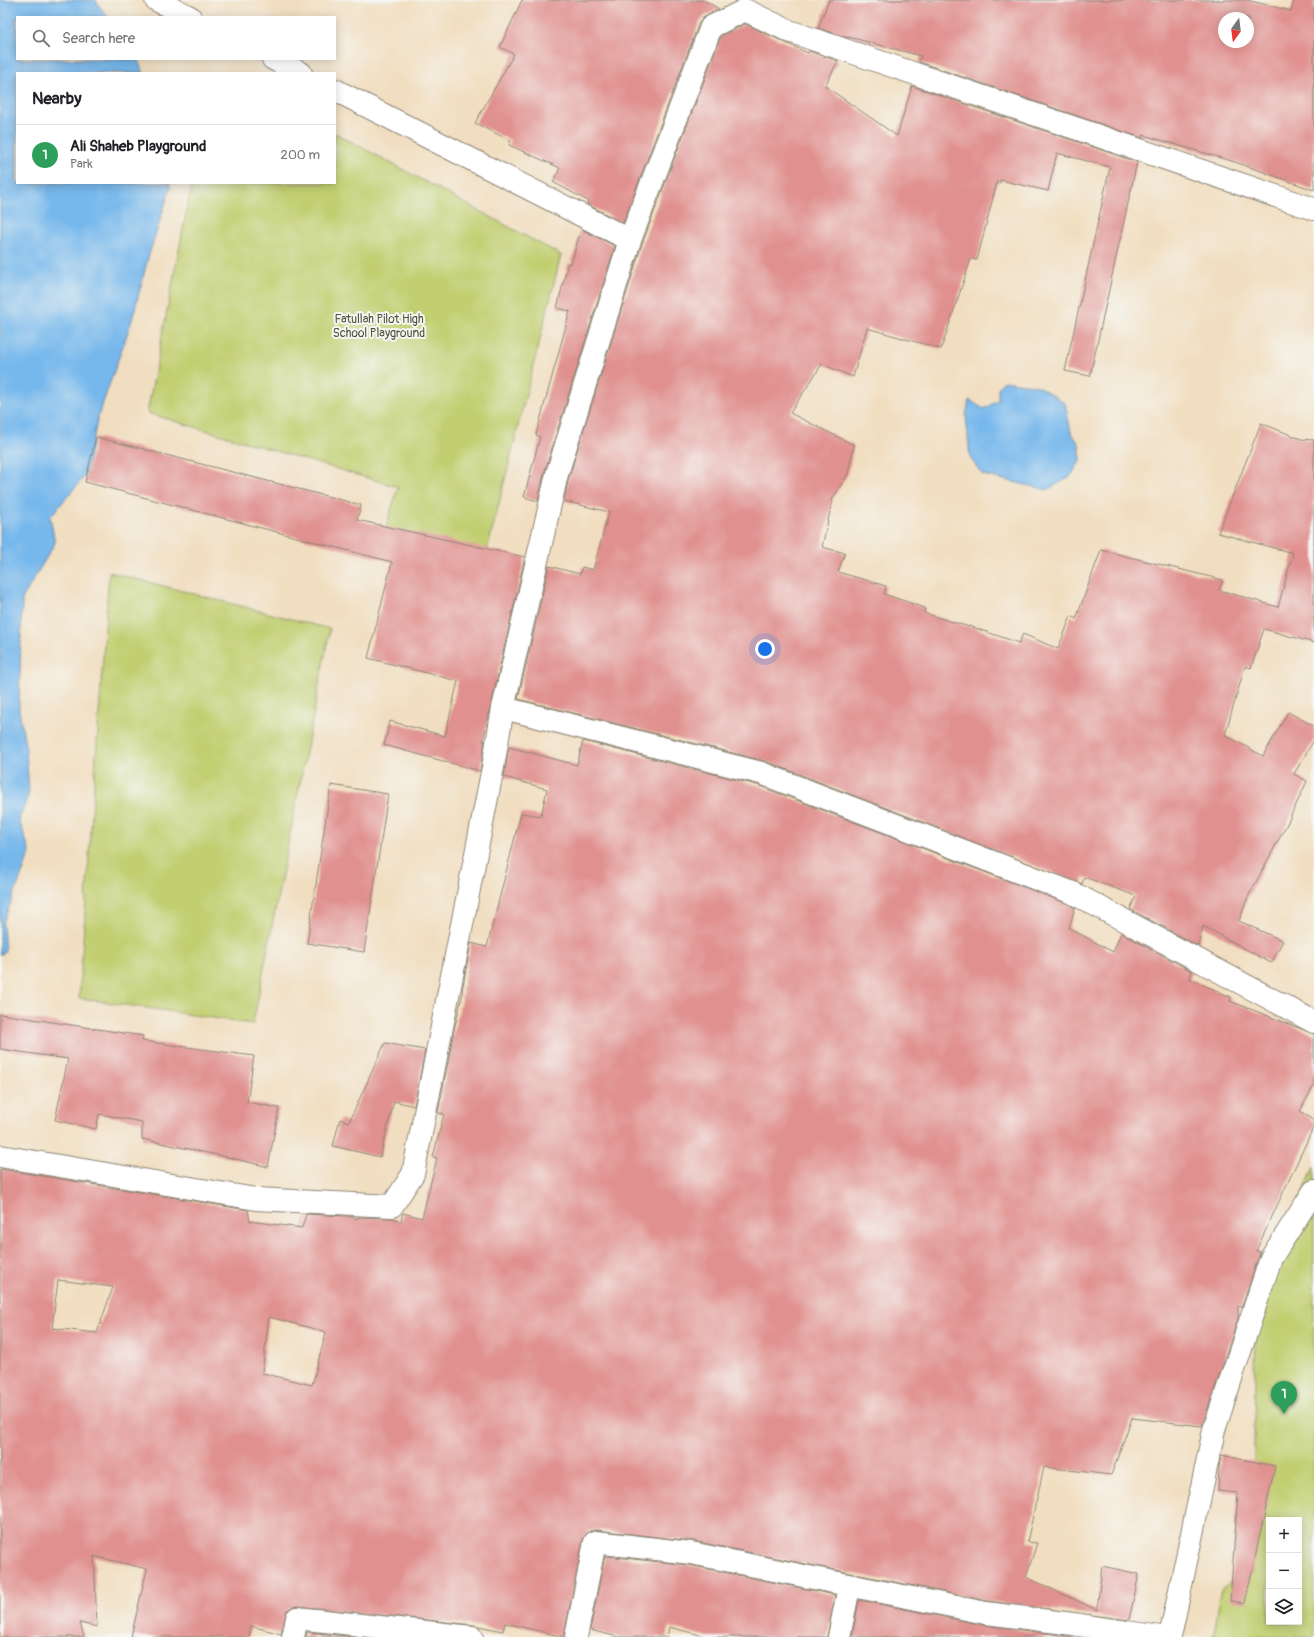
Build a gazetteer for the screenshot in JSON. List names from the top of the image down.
{
  "parks": ["Fatullah Pilot High School Playground"],
  "north": "bottom",
  "page": {
    "search": "Search here",
    "heading": "Nearby",
    "list": [
      {
        "mark": "1",
        "name": "Ali Shaheb Playground",
        "note": "Park",
        "value": "200 m"
      }
    ],
    "pins": "1",
    "map_buttons": ["+", "−"]
  }
}
